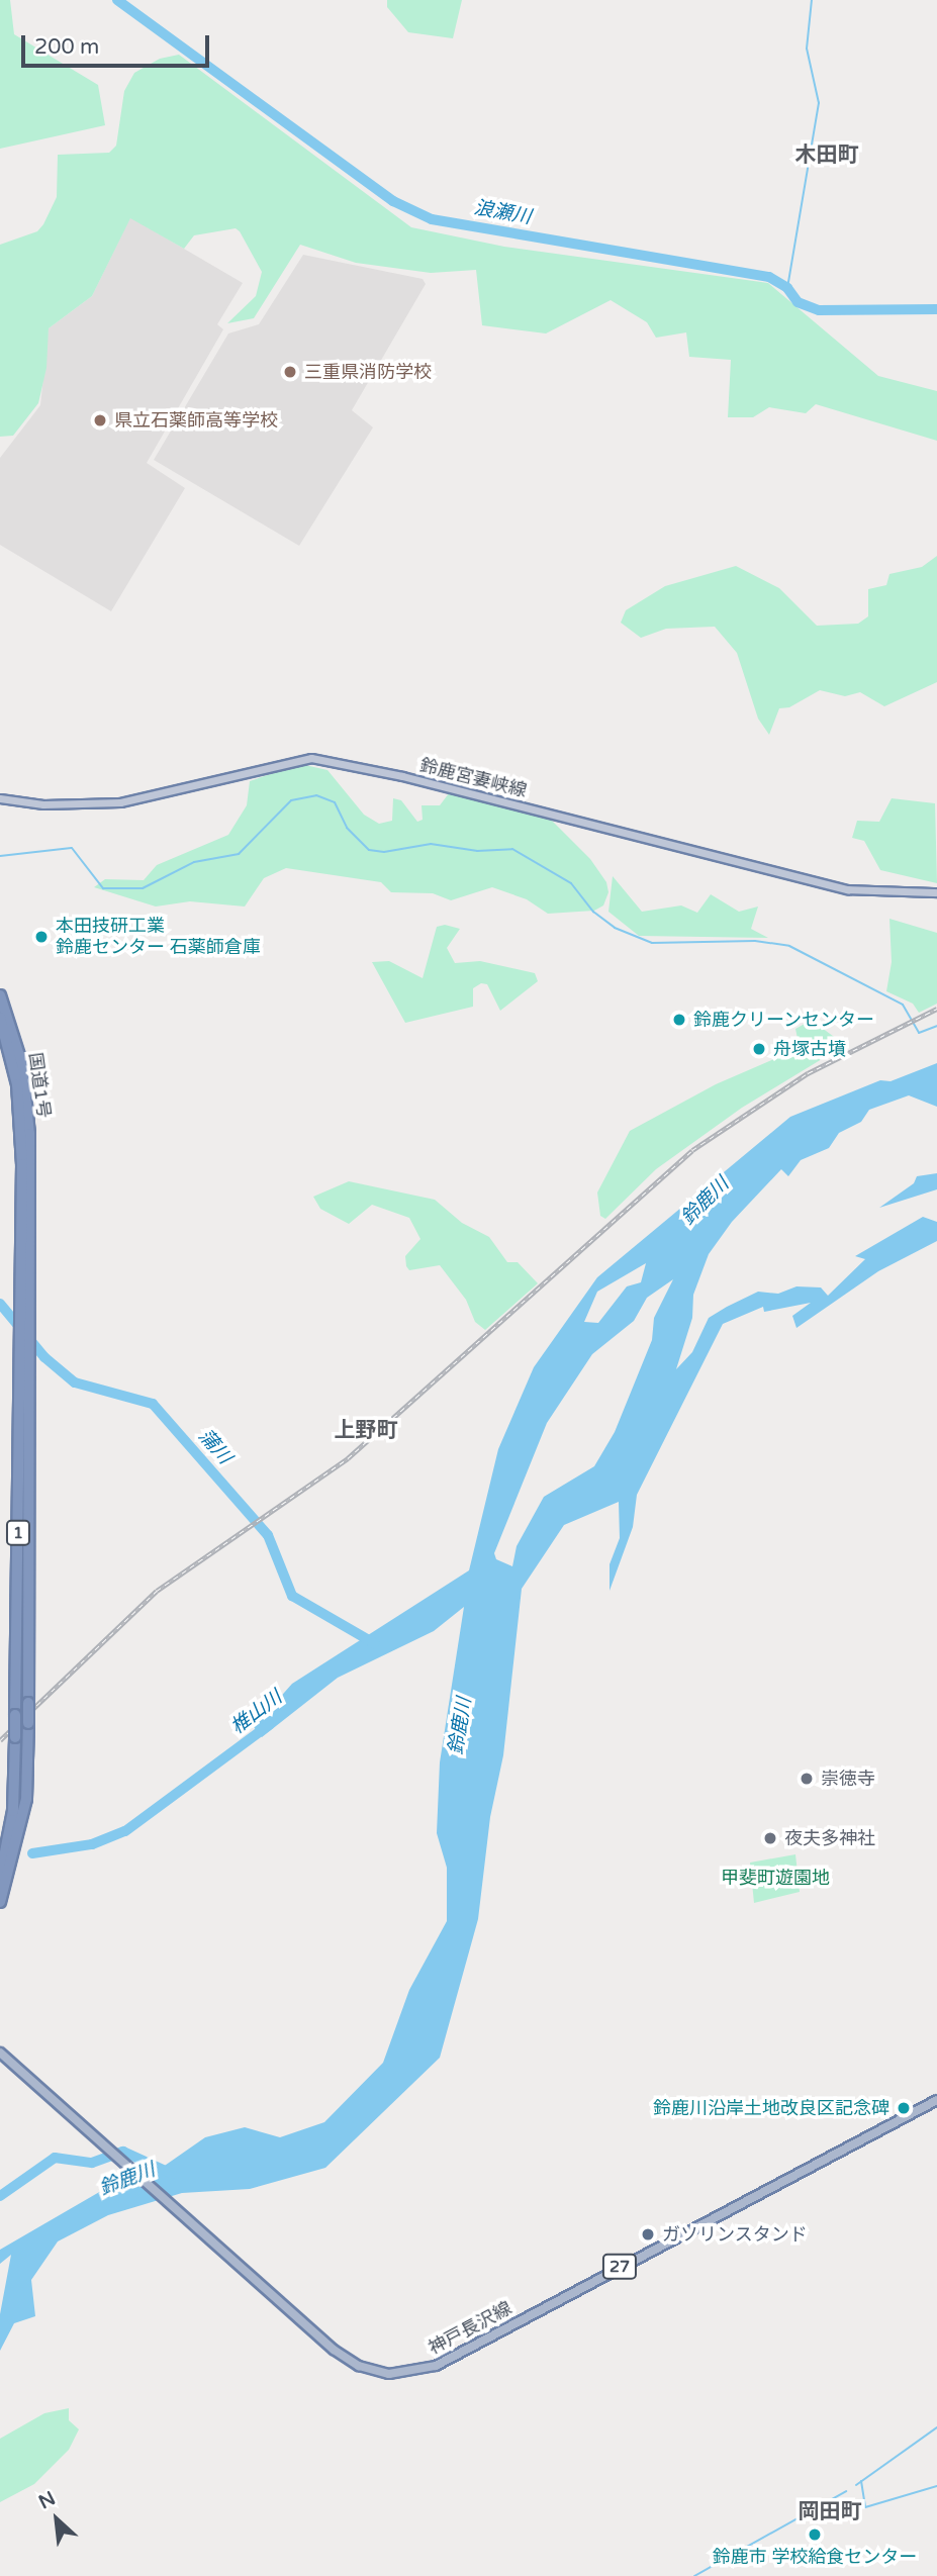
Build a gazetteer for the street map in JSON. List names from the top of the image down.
{
  "streets": {
    "highway": ["国道1号", "1"],
    "main road": ["鈴鹿宮妻峡線", "27", "神戸長沢線"]
  },
  "districts": ["木田町", "上野町", "岡田町"],
  "water": [
    "浪瀬川",
    "鈴鹿川",
    "蒲川",
    "椎山川"
  ],
  "parks": ["甲斐町遊園地"],
  "places": [
    "三重県消防学校",
    "県立石薬師高等学校",
    "本田技研工業 鈴鹿センター 石薬師倉庫",
    "鈴鹿クリーンセンター",
    "舟塚古墳",
    "崇徳寺",
    "夜夫多神社",
    "鈴鹿川沿岸土地改良区記念碑",
    "ガソリンスタンド",
    "鈴鹿市 学校給食センター"
  ],
  "scale_bar": "200 m",
  "north": "top left"
}
